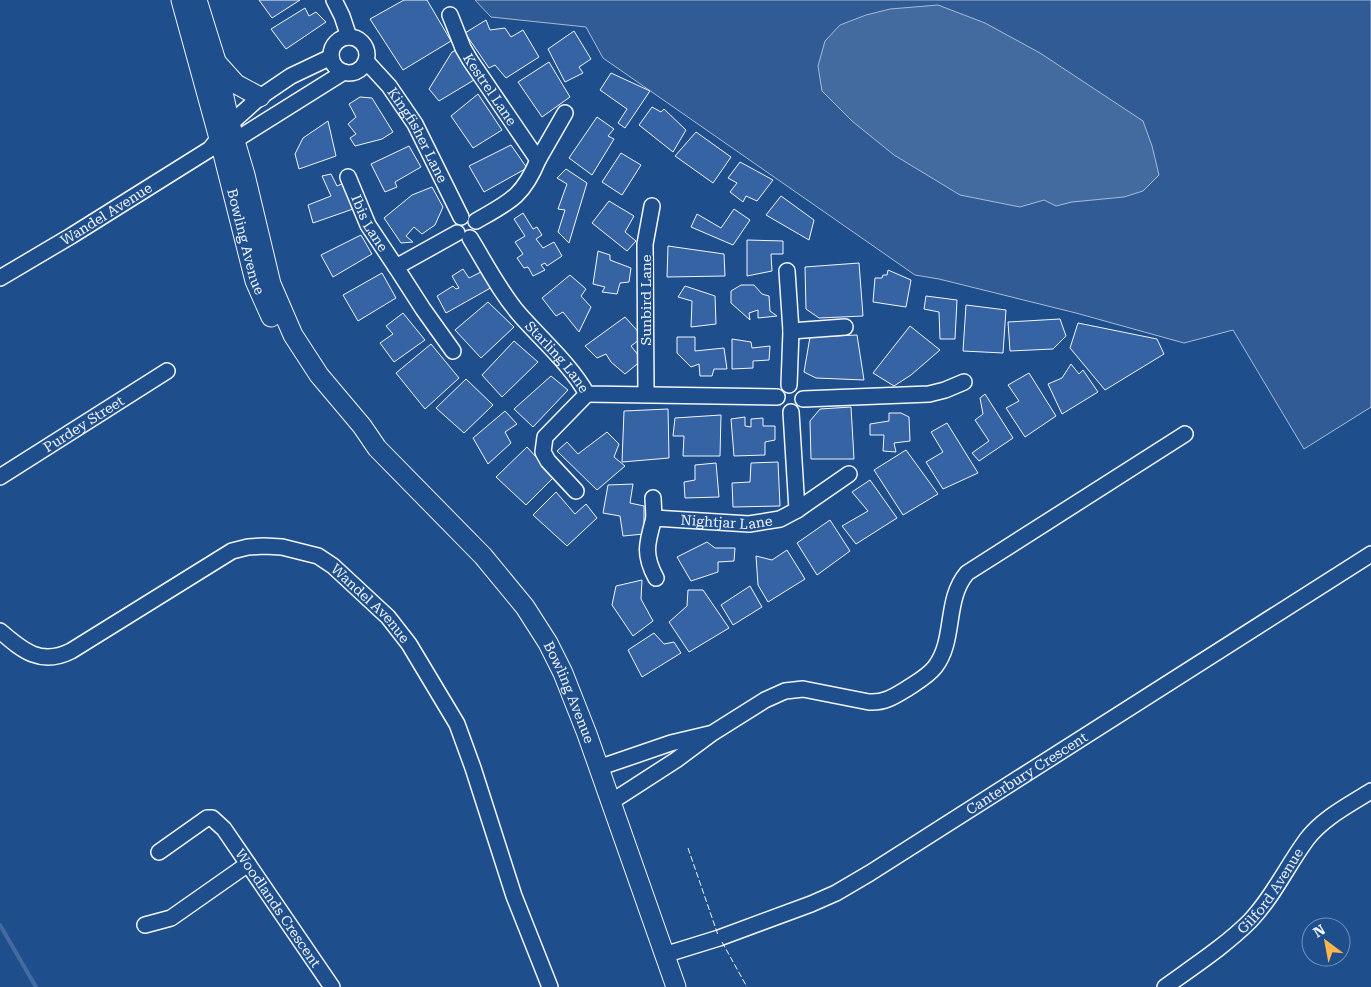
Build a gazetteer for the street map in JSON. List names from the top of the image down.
{
  "streets": {
    "main road": ["Bowling Avenue"],
    "street": [
      "Kestrel Lane",
      "Kingfisher Lane",
      "Wandel Avenue",
      "Ibis Lane",
      "Sunbird Lane",
      "Starling Lane",
      "Purdey Street",
      "Nightjar Lane",
      "Canterbury Crescent",
      "Gilford Avenue",
      "Woodlands Crescent"
    ]
  },
  "crossings": [
    ["Kingfisher Lane", "Wandel Avenue"],
    ["Kingfisher Lane", "Ibis Lane"],
    ["Kingfisher Lane", "Starling Lane"],
    ["Wandel Avenue", "Bowling Avenue"],
    ["Ibis Lane", "Starling Lane"],
    ["Bowling Avenue", "Canterbury Crescent"],
    ["Sunbird Lane", "Starling Lane"]
  ],
  "north": "top left"
}
